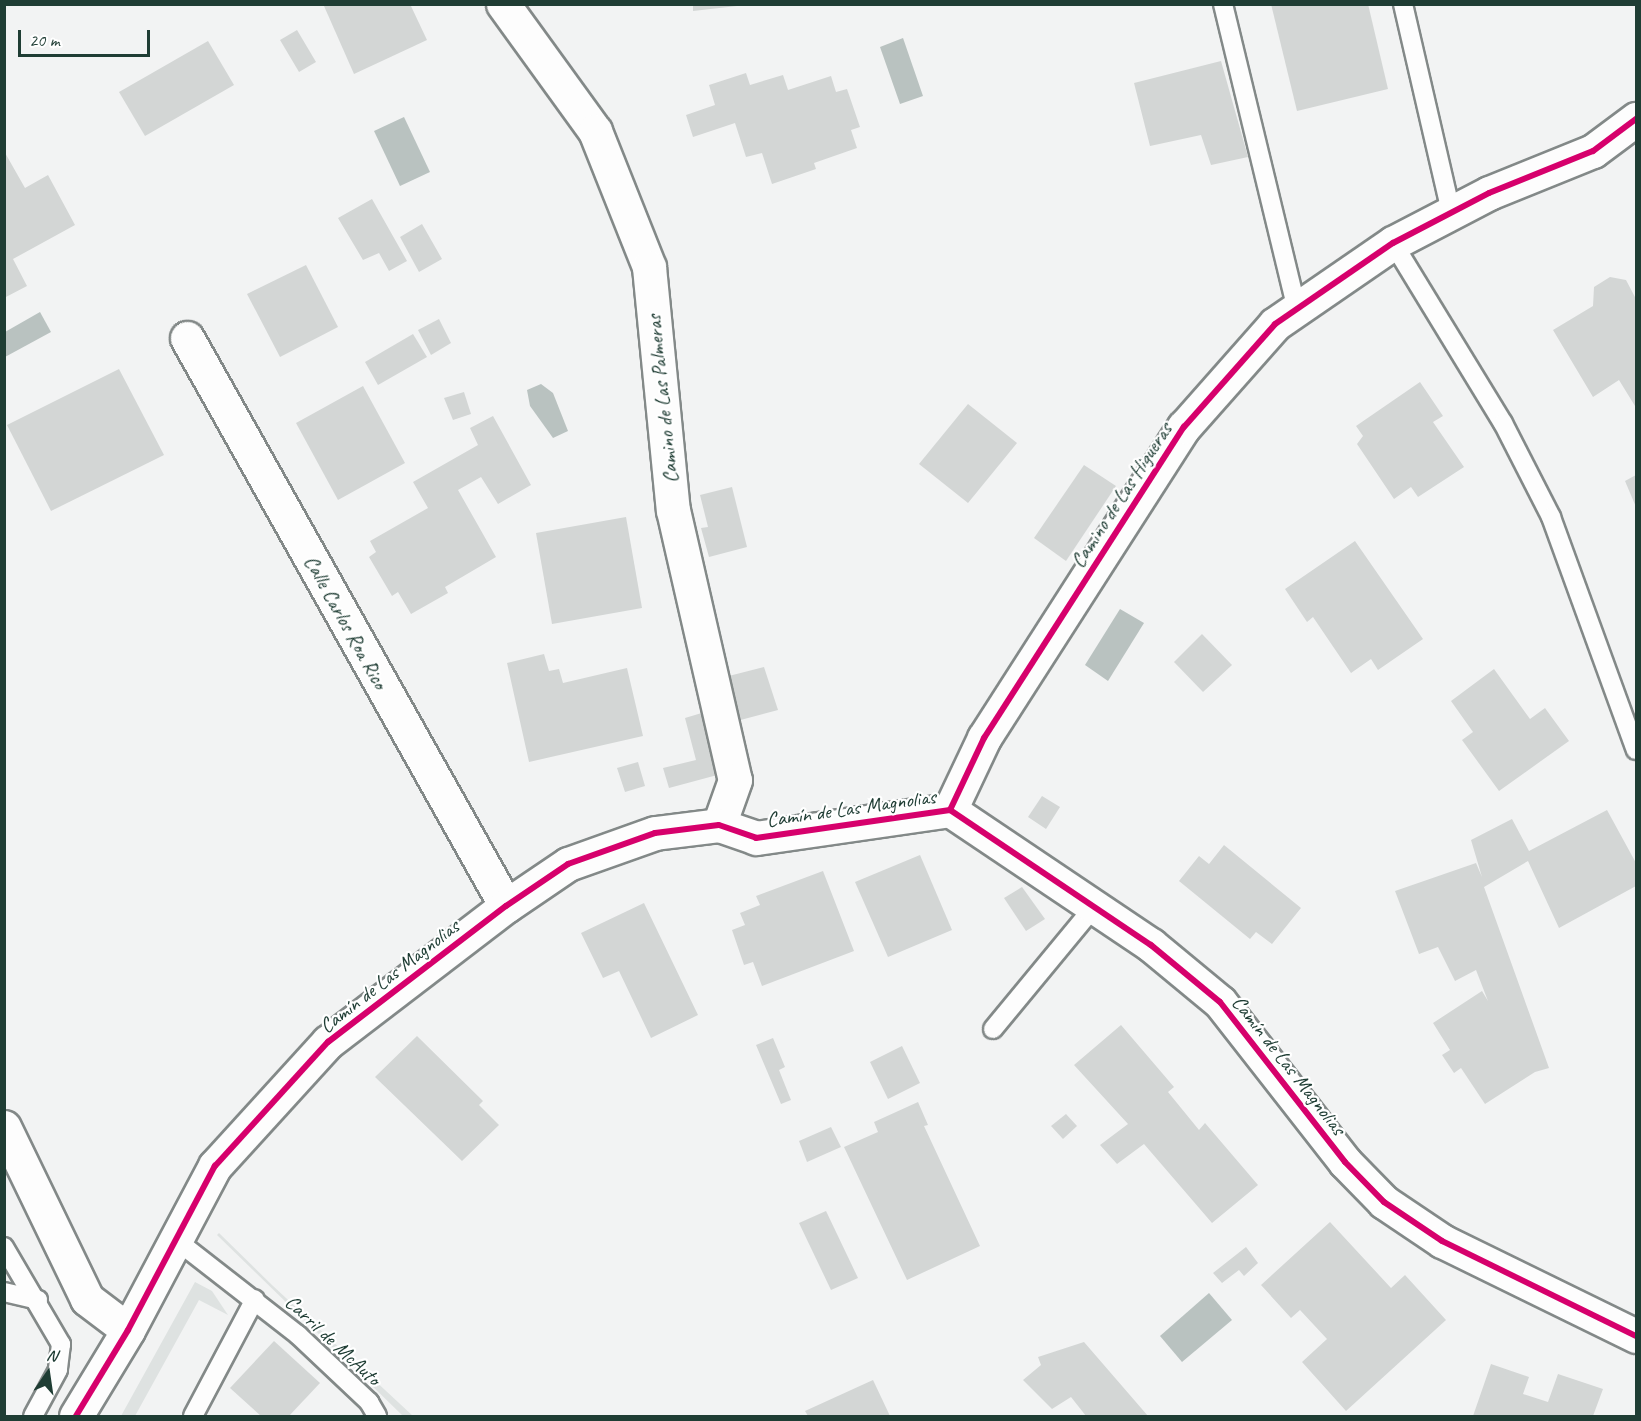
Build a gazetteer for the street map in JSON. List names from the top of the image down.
{
  "streets": {
    "street": [
      "Camino de Las Palmeras",
      "Camino de Las Higueras",
      "Calle Carlos Roa Rico",
      "Camín de Las Magnolias"
    ],
    "lane": ["Carril de McAuto"]
  },
  "crossings": [
    ["Camino de Las Palmeras", "Camín de Las Magnolias"],
    ["Camino de Las Higueras", "Camín de Las Magnolias"],
    ["Calle Carlos Roa Rico", "Camín de Las Magnolias"],
    ["Camín de Las Magnolias", "Carril de McAuto"]
  ],
  "scale_bar": "20 m",
  "north": "top"
}
